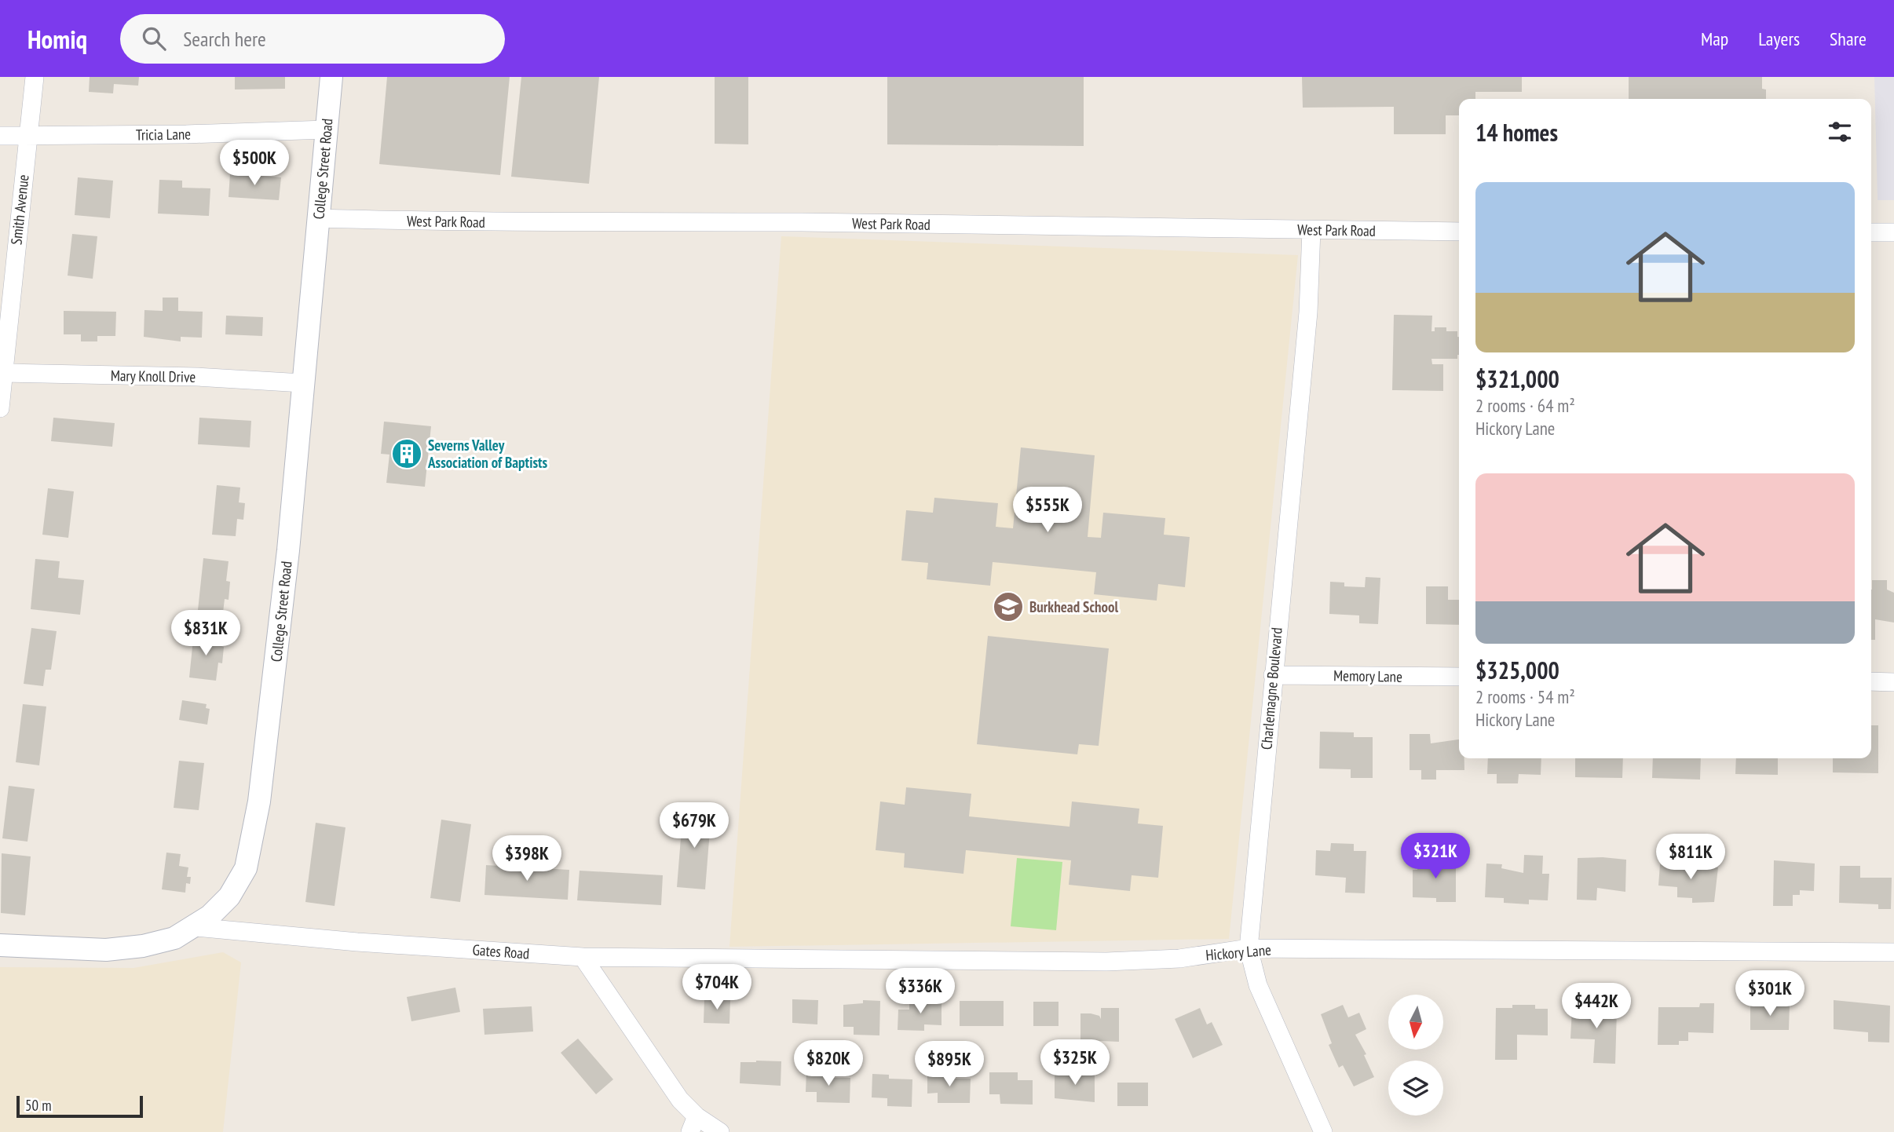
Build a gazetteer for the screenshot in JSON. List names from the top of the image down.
{
  "streets": {
    "street": [
      "Tricia Lane",
      "College Street Road",
      "Smith Avenue",
      "West Park Road",
      "Mary Knoll Drive",
      "Memory Lane",
      "Charlemagne Boulevard",
      "Gates Road",
      "Hickory Lane"
    ]
  },
  "crossings": [
    ["Tricia Lane", "College Street Road"],
    ["Tricia Lane", "Smith Avenue"],
    ["College Street Road", "West Park Road"],
    ["College Street Road", "Mary Knoll Drive"],
    ["College Street Road", "Gates Road"],
    ["Smith Avenue", "Mary Knoll Drive"],
    ["West Park Road", "Charlemagne Boulevard"],
    ["Memory Lane", "Charlemagne Boulevard"],
    ["Charlemagne Boulevard", "Hickory Lane"],
    ["Gates Road", "Hickory Lane"]
  ],
  "places": {
    "building": ["Severns Valley Association of Baptists"],
    "school or university": ["Burkhead School"]
  },
  "scale_bar": "50 m",
  "north": "bottom",
  "page": {
    "header": "Homiq",
    "search": "Search here",
    "nav": ["Map", "Layers", "Share"],
    "heading": "14 homes",
    "price": [
      "$500K",
      "$555K",
      "$831K",
      "$679K",
      "$321K",
      "$811K",
      "$398K",
      "$704K",
      "$336K",
      "$301K",
      "$442K",
      "$325K",
      "$820K",
      "$895K"
    ],
    "list": [
      {
        "name": "$321,000",
        "note": "2 rooms · 64 m² · Hickory Lane"
      },
      {
        "name": "$325,000",
        "note": "2 rooms · 54 m² · Hickory Lane"
      }
    ],
    "scale": "50 m"
  }
}
